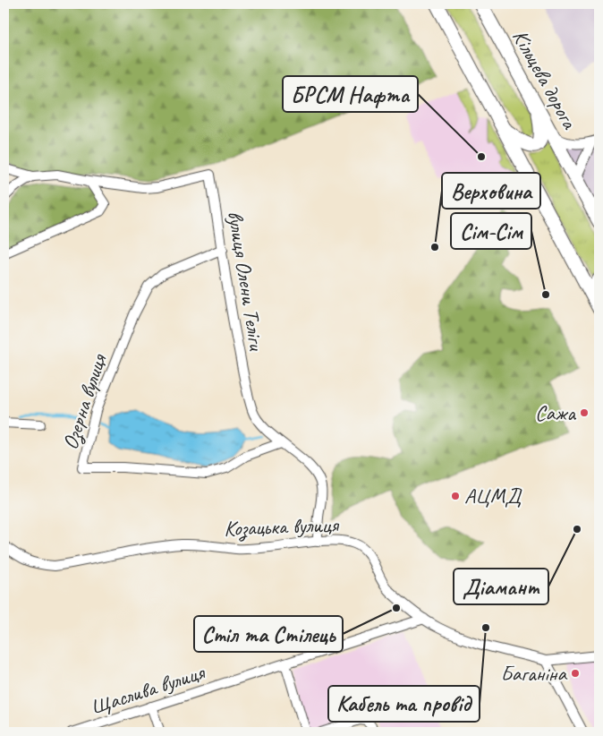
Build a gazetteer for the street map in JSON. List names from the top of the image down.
{
  "streets": {
    "highway": ["Кільцева дорога"],
    "street": [
      "вулиця Олени Теліги",
      "Озерна вулиця",
      "Козацька вулиця",
      "Щаслива вулиця"
    ]
  },
  "crossings": [
    ["вулиця Олени Теліги", "Озерна вулиця"],
    ["вулиця Олени Теліги", "Козацька вулиця"],
    ["Козацька вулиця", "Щаслива вулиця"]
  ],
  "places": [
    "БРСМ Нафта",
    "Верховина",
    "Сім-Сім",
    "Сажа",
    "АЦМД",
    "Діамант",
    "Стіл та Стілець",
    "Кабель та провід",
    "Баганіна"
  ]
}
